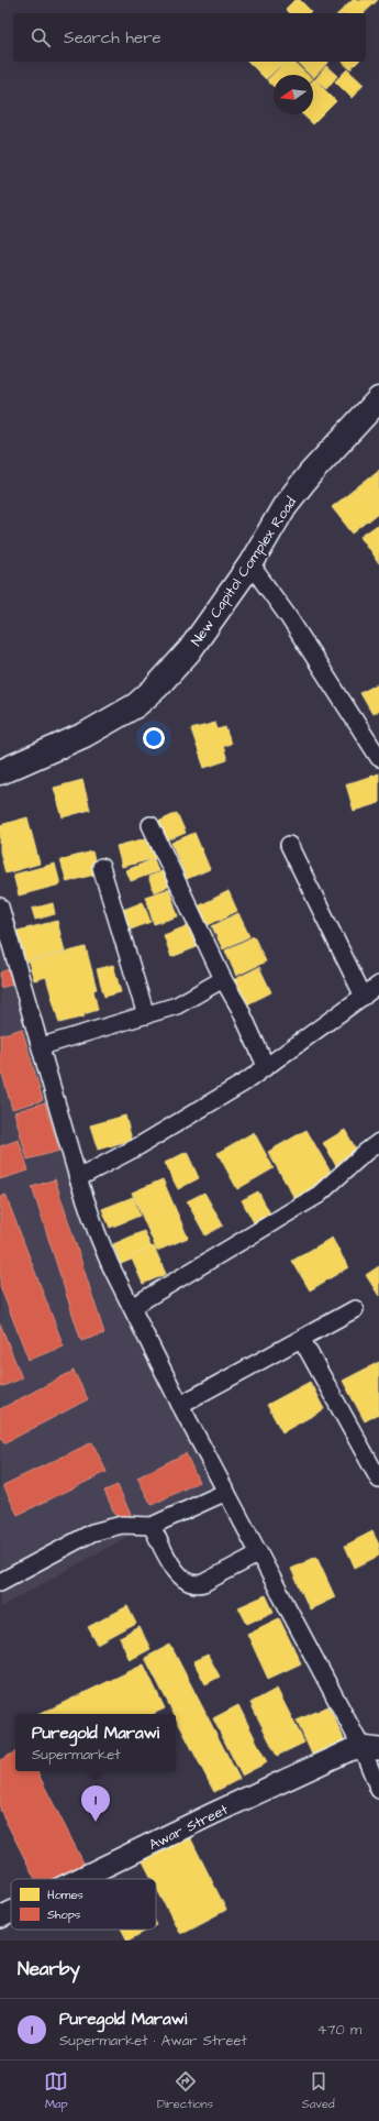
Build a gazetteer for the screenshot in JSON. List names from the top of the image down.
{
  "streets": {
    "main road": ["New Capitol Complex Road"],
    "street": ["Awar Street"]
  },
  "legend": ["Homes", "Shops"],
  "north": "left",
  "page": {
    "search": "Search here",
    "popup": ["Puregold Marawi", "Supermarket"],
    "pins": "1",
    "heading": "Nearby",
    "list": [
      {
        "mark": "1",
        "name": "Puregold Marawi",
        "note": "Supermarket · Awar Street",
        "value": "470 m"
      }
    ],
    "nav": ["Map", "Directions", "Saved"]
  }
}
